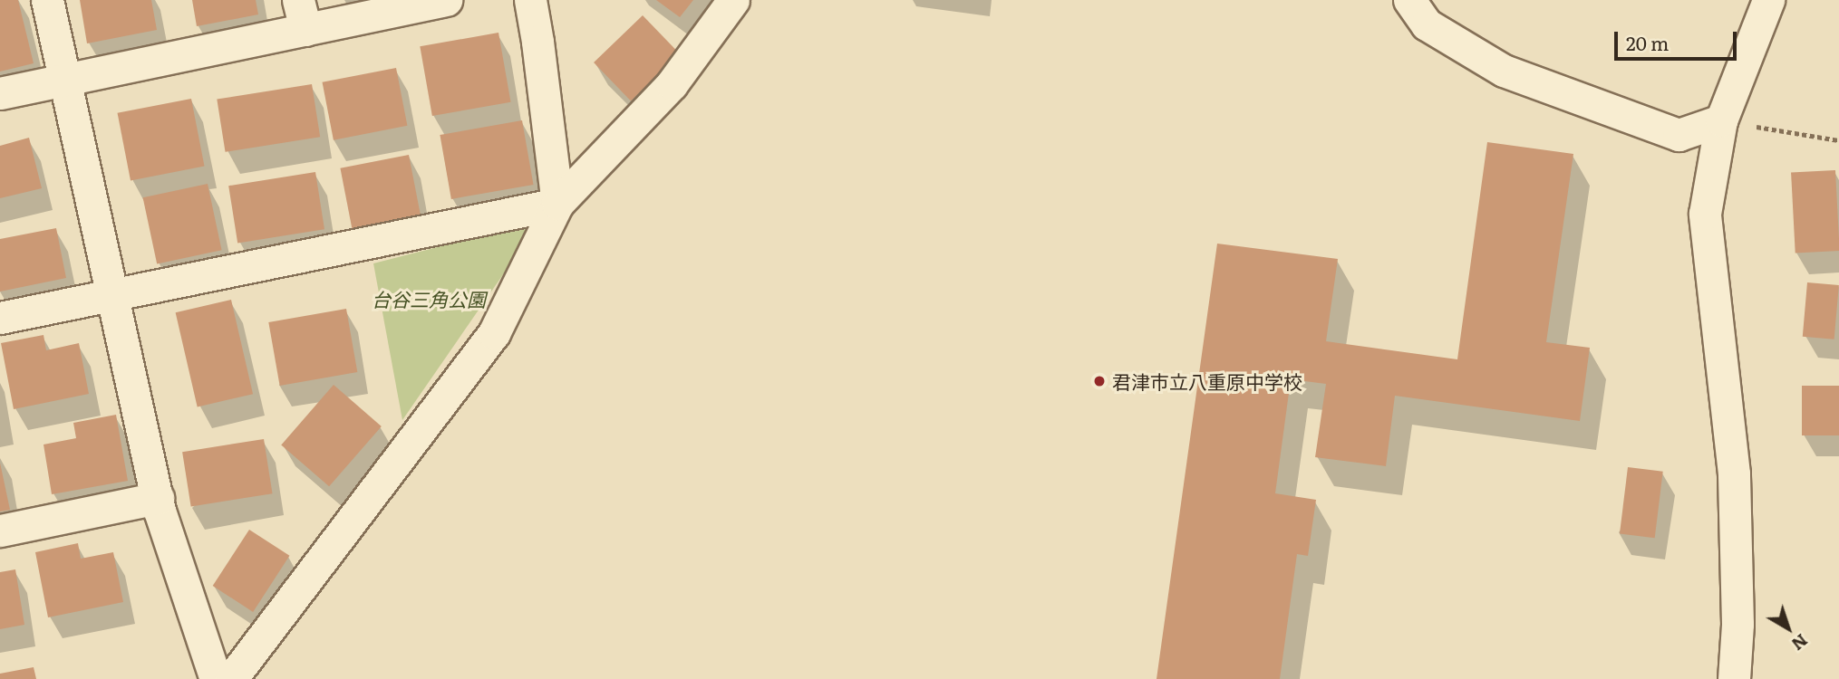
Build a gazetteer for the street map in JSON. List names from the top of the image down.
{
  "parks": ["台谷三角公園"],
  "places": ["君津市立八重原中学校"],
  "scale_bar": "20 m",
  "north": "bottom right"
}
